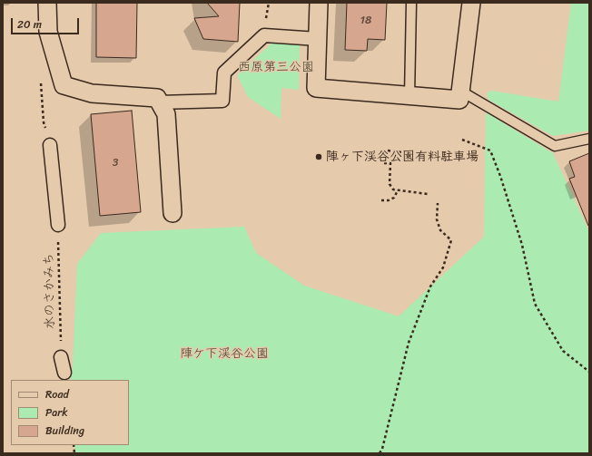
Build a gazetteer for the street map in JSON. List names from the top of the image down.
{
  "streets": {
    "path": ["水のさかみち"]
  },
  "parks": ["西原第三公園", "陣ケ下渓谷公園"],
  "places": ["陣ヶ下渓谷公園有料駐車場"],
  "house_numbers": ["18", "3"],
  "legend": ["Road", "Park", "Building"],
  "scale_bar": "20 m"
}
